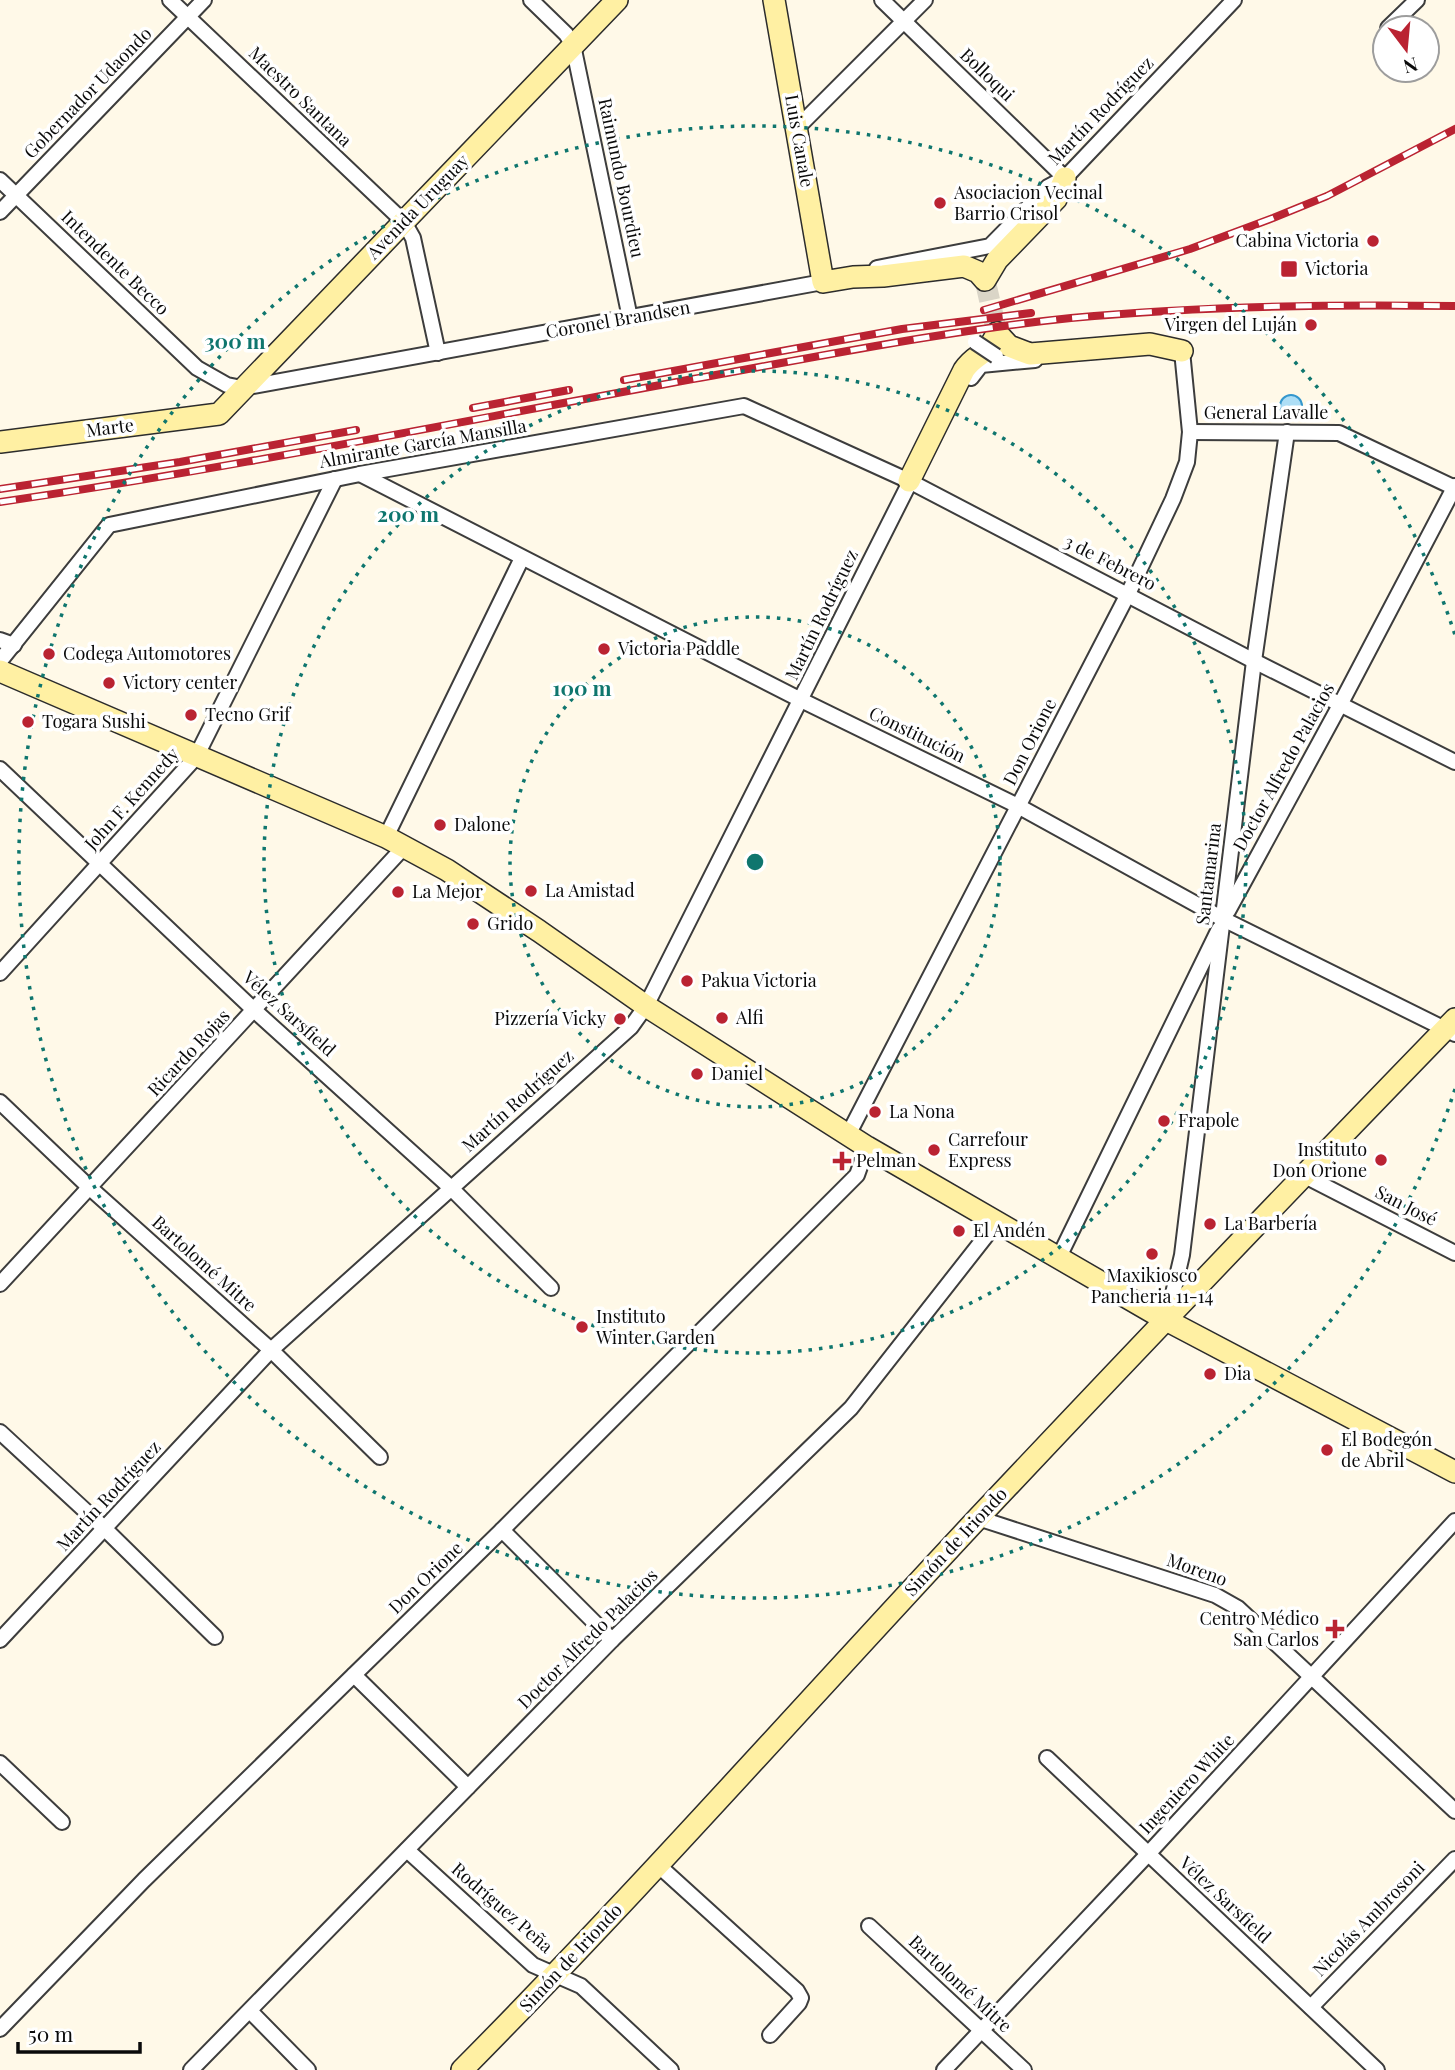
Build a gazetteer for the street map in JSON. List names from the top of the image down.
{
  "streets": {
    "street": [
      "Bolloqui",
      "Gobernador Udaondo",
      "Maestro Santana",
      "Martín Rodríguez",
      "Luis Canale",
      "Raimundo Bourdieu",
      "Avenida Uruguay",
      "Intendente Becco",
      "Coronel Brandsen",
      "General Lavalle",
      "Marte",
      "Almirante García Mansilla",
      "3 de Febrero",
      "Constitución",
      "Don Orione",
      "Doctor Alfredo Palacios",
      "John F. Kennedy",
      "Santamarina",
      "Vélez Sarsfield",
      "Ricardo Rojas",
      "San José",
      "Bartolomé Mitre",
      "Simón de Iriondo",
      "Moreno",
      "Ingeniero White",
      "Rodríguez Peña",
      "Nicolás Ambrosoni"
    ]
  },
  "crossings": [
    ["Bolloqui", "Martín Rodríguez"],
    ["Gobernador Udaondo", "Maestro Santana"],
    ["Gobernador Udaondo", "Intendente Becco"],
    ["Maestro Santana", "Avenida Uruguay"],
    ["Martín Rodríguez", "Coronel Brandsen"],
    ["Martín Rodríguez", "3 de Febrero"],
    ["Martín Rodríguez", "Constitución"],
    ["Martín Rodríguez", "Vélez Sarsfield"],
    ["Martín Rodríguez", "Bartolomé Mitre"],
    ["Luis Canale", "Coronel Brandsen"],
    ["Raimundo Bourdieu", "Avenida Uruguay"],
    ["Raimundo Bourdieu", "Coronel Brandsen"],
    ["Avenida Uruguay", "Intendente Becco"],
    ["Avenida Uruguay", "Coronel Brandsen"],
    ["Avenida Uruguay", "Marte"],
    ["Intendente Becco", "Coronel Brandsen"],
    ["General Lavalle", "Don Orione"],
    ["General Lavalle", "Doctor Alfredo Palacios"],
    ["General Lavalle", "Santamarina"],
    ["Almirante García Mansilla", "3 de Febrero"],
    ["Almirante García Mansilla", "Constitución"],
    ["Almirante García Mansilla", "John F. Kennedy"],
    ["3 de Febrero", "Don Orione"],
    ["3 de Febrero", "Doctor Alfredo Palacios"],
    ["3 de Febrero", "Santamarina"],
    ["Constitución", "Don Orione"],
    ["Constitución", "Doctor Alfredo Palacios"],
    ["Constitución", "Santamarina"],
    ["Constitución", "Ricardo Rojas"],
    ["Constitución", "Simón de Iriondo"],
    ["Doctor Alfredo Palacios", "Santamarina"],
    ["Doctor Alfredo Palacios", "Rodríguez Peña"],
    ["John F. Kennedy", "Vélez Sarsfield"],
    ["Santamarina", "Simón de Iriondo"],
    ["Vélez Sarsfield", "Ricardo Rojas"],
    ["Vélez Sarsfield", "Ingeniero White"],
    ["Vélez Sarsfield", "Nicolás Ambrosoni"],
    ["Ricardo Rojas", "Bartolomé Mitre"],
    ["San José", "Simón de Iriondo"],
    ["Bartolomé Mitre", "Ingeniero White"],
    ["Simón de Iriondo", "Moreno"],
    ["Simón de Iriondo", "Rodríguez Peña"],
    ["Moreno", "Ingeniero White"]
  ],
  "places": {
    "other": [
      "Asociacion Vecinal Barrio Crisol",
      "Cabina Victoria",
      "Virgen del Luján",
      "Victoria Paddle",
      "Codega Automotores",
      "Victory center",
      "Tecno Grif",
      "Togara Sushi",
      "Dalone",
      "La Amistad",
      "La Mejor",
      "Grido",
      "Pakua Victoria",
      "Alfi",
      "Pizzería Vicky",
      "Daniel",
      "La Nona",
      "Frapole",
      "Carrefour Express",
      "Instituto Don Orione",
      "La Barbería",
      "El Andén",
      "Maxikiosco Pancheria 11-14",
      "Instituto Winter Garden",
      "Dia",
      "El Bodegón de Abril"
    ],
    "transit": ["Victoria"],
    "health": ["Pelman", "Centro Médico San Carlos"]
  },
  "scale_bar": "50 m",
  "north": "bottom",
  "rings": ["300 m", "200 m", "100 m"]
}
